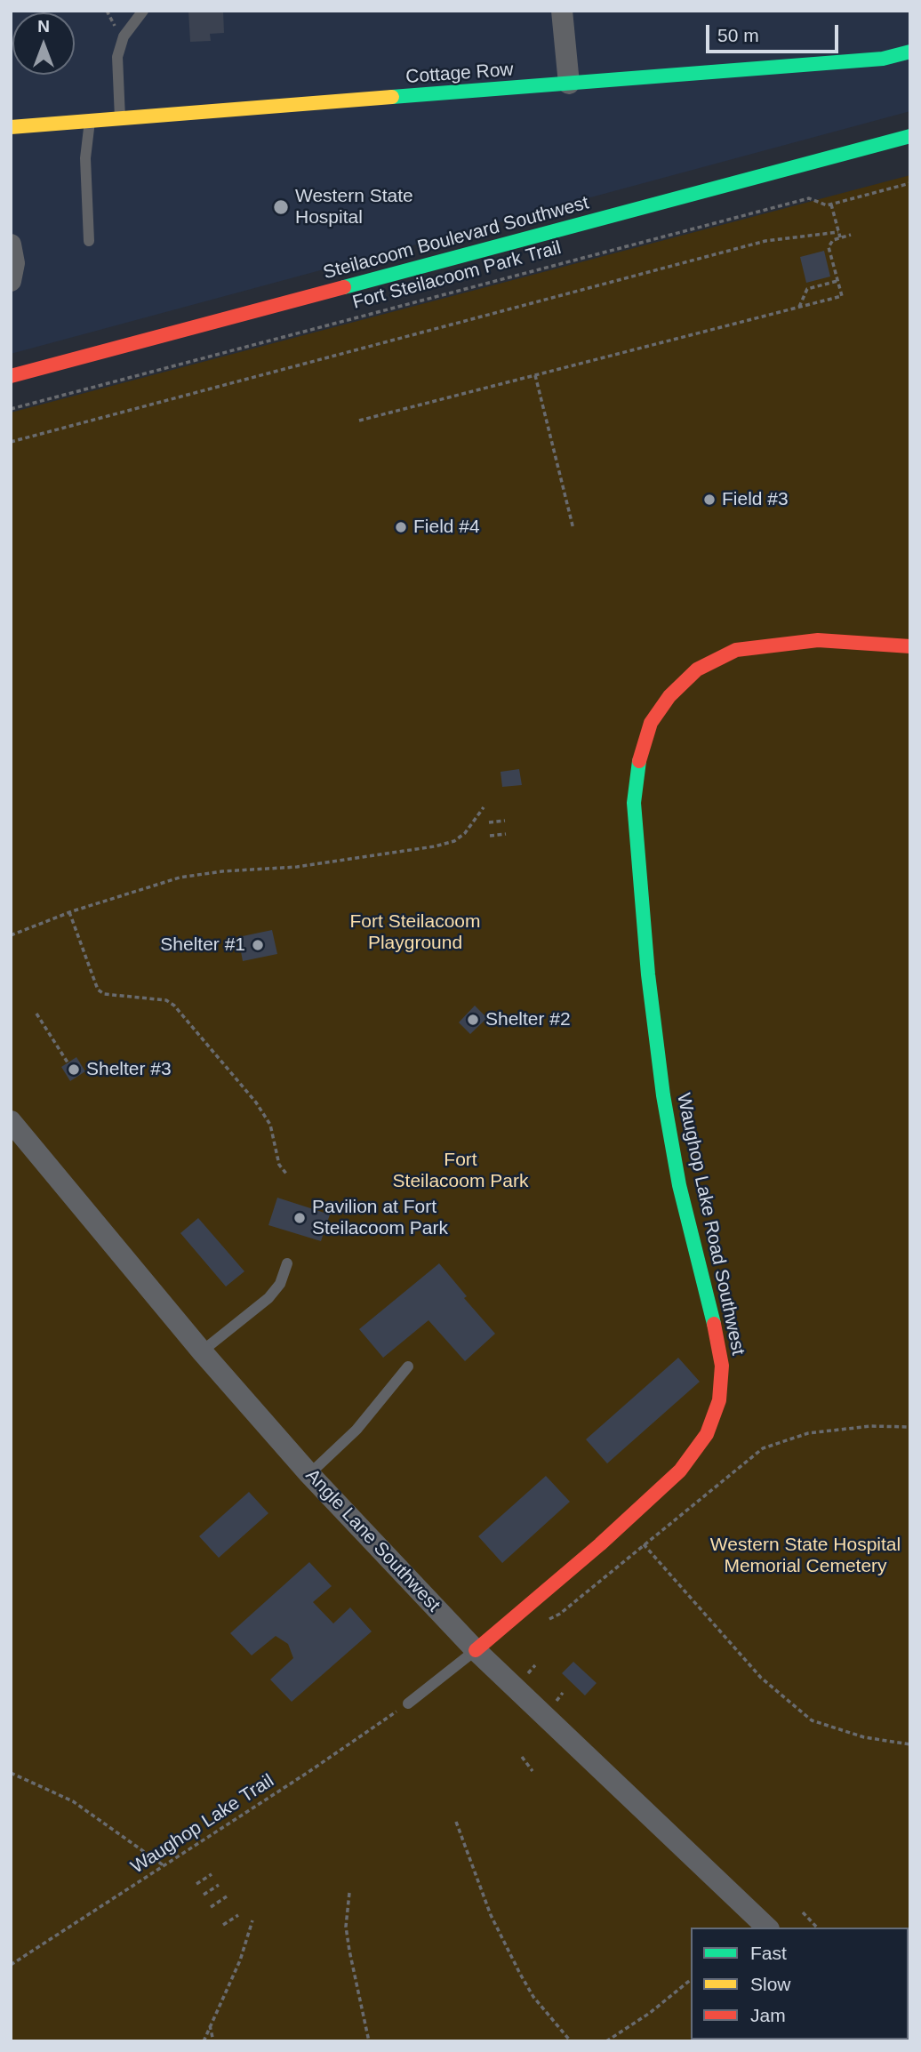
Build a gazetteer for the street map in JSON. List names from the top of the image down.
{
  "streets": {
    "street": [
      "Cottage Row",
      "Steilacoom Boulevard Southwest",
      "Waughop Lake Road Southwest",
      "Angle Lane Southwest"
    ],
    "path": ["Fort Steilacoom Park Trail", "Waughop Lake Trail"]
  },
  "crossings": [
    ["Waughop Lake Road Southwest", "Angle Lane Southwest"],
    ["Waughop Lake Road Southwest", "Waughop Lake Trail"]
  ],
  "parks": ["Fort Steilacoom Playground", "Fort Steilacoom Park", "Western State Hospital Memorial Cemetery"],
  "places": [
    "Western State Hospital",
    "Field #3",
    "Field #4",
    "Shelter #1",
    "Shelter #2",
    "Shelter #3",
    "Pavilion at Fort Steilacoom Park"
  ],
  "legend": ["Fast", "Slow", "Jam"],
  "scale_bar": "50 m",
  "north": "top"
}
